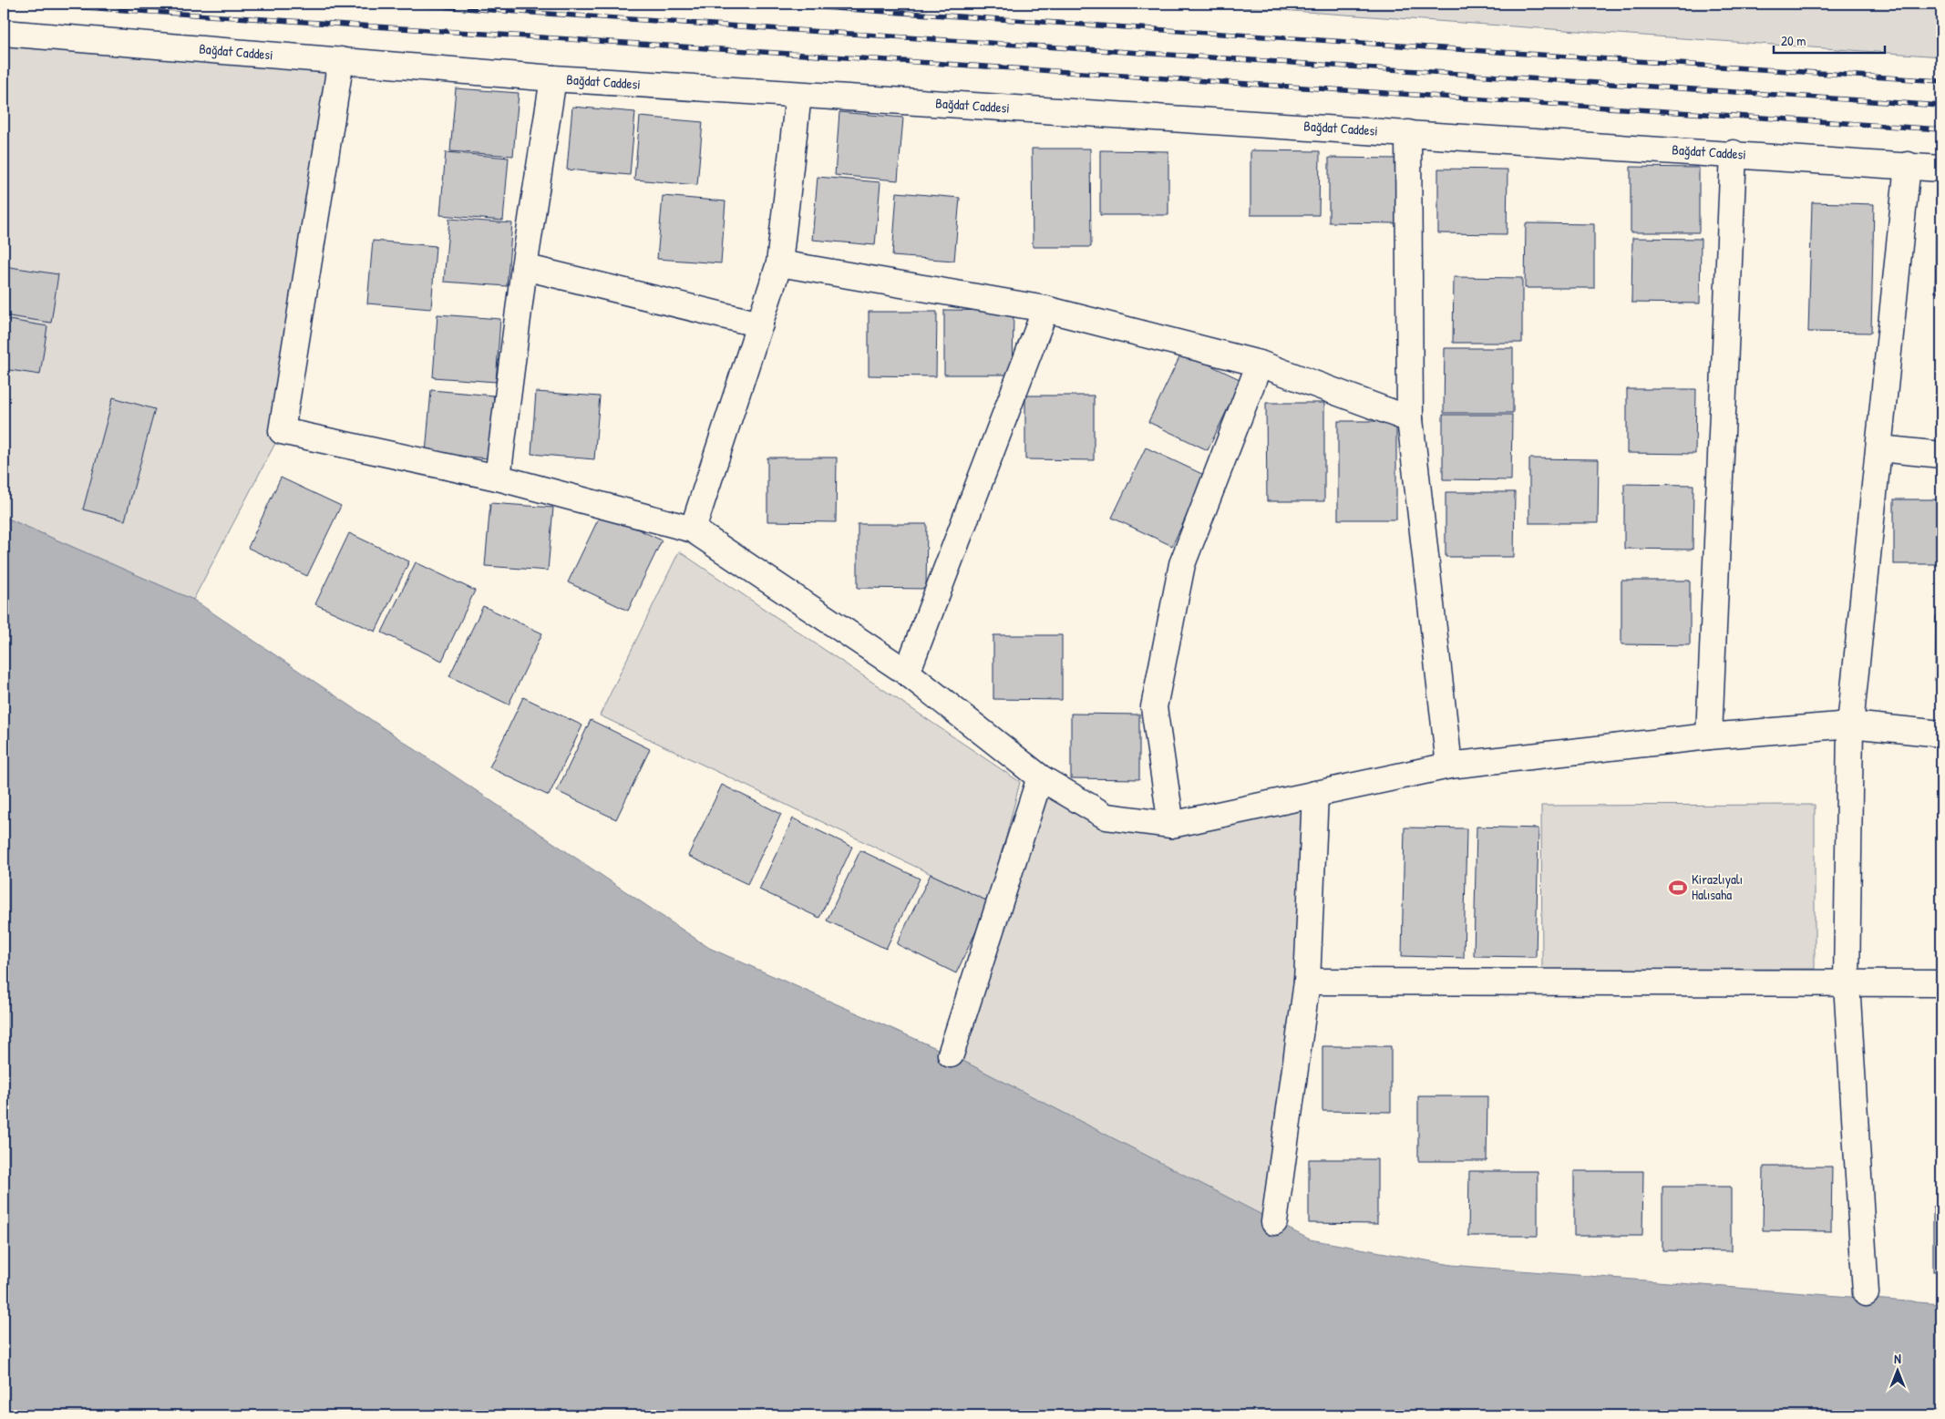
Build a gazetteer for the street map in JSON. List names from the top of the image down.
{
  "streets": {
    "street": ["Bağdat Caddesi"]
  },
  "places": {
    "sports": ["Kirazlıyalı Halısaha"]
  },
  "scale_bar": "20 m",
  "north": "top"
}
